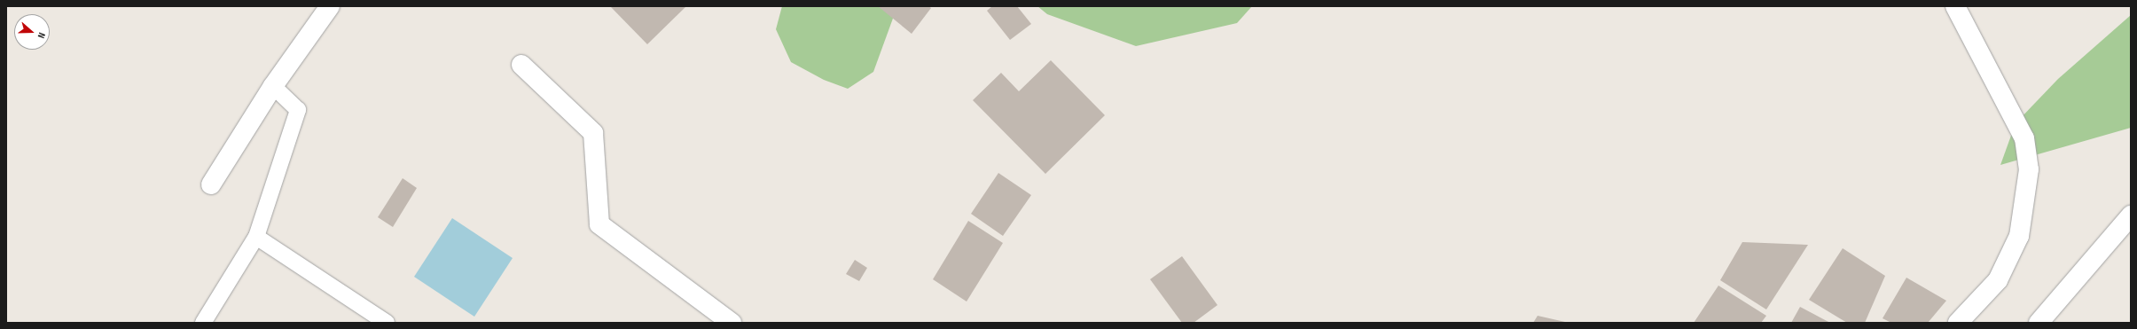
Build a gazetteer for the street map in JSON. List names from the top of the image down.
{
  "north": "right"
}
